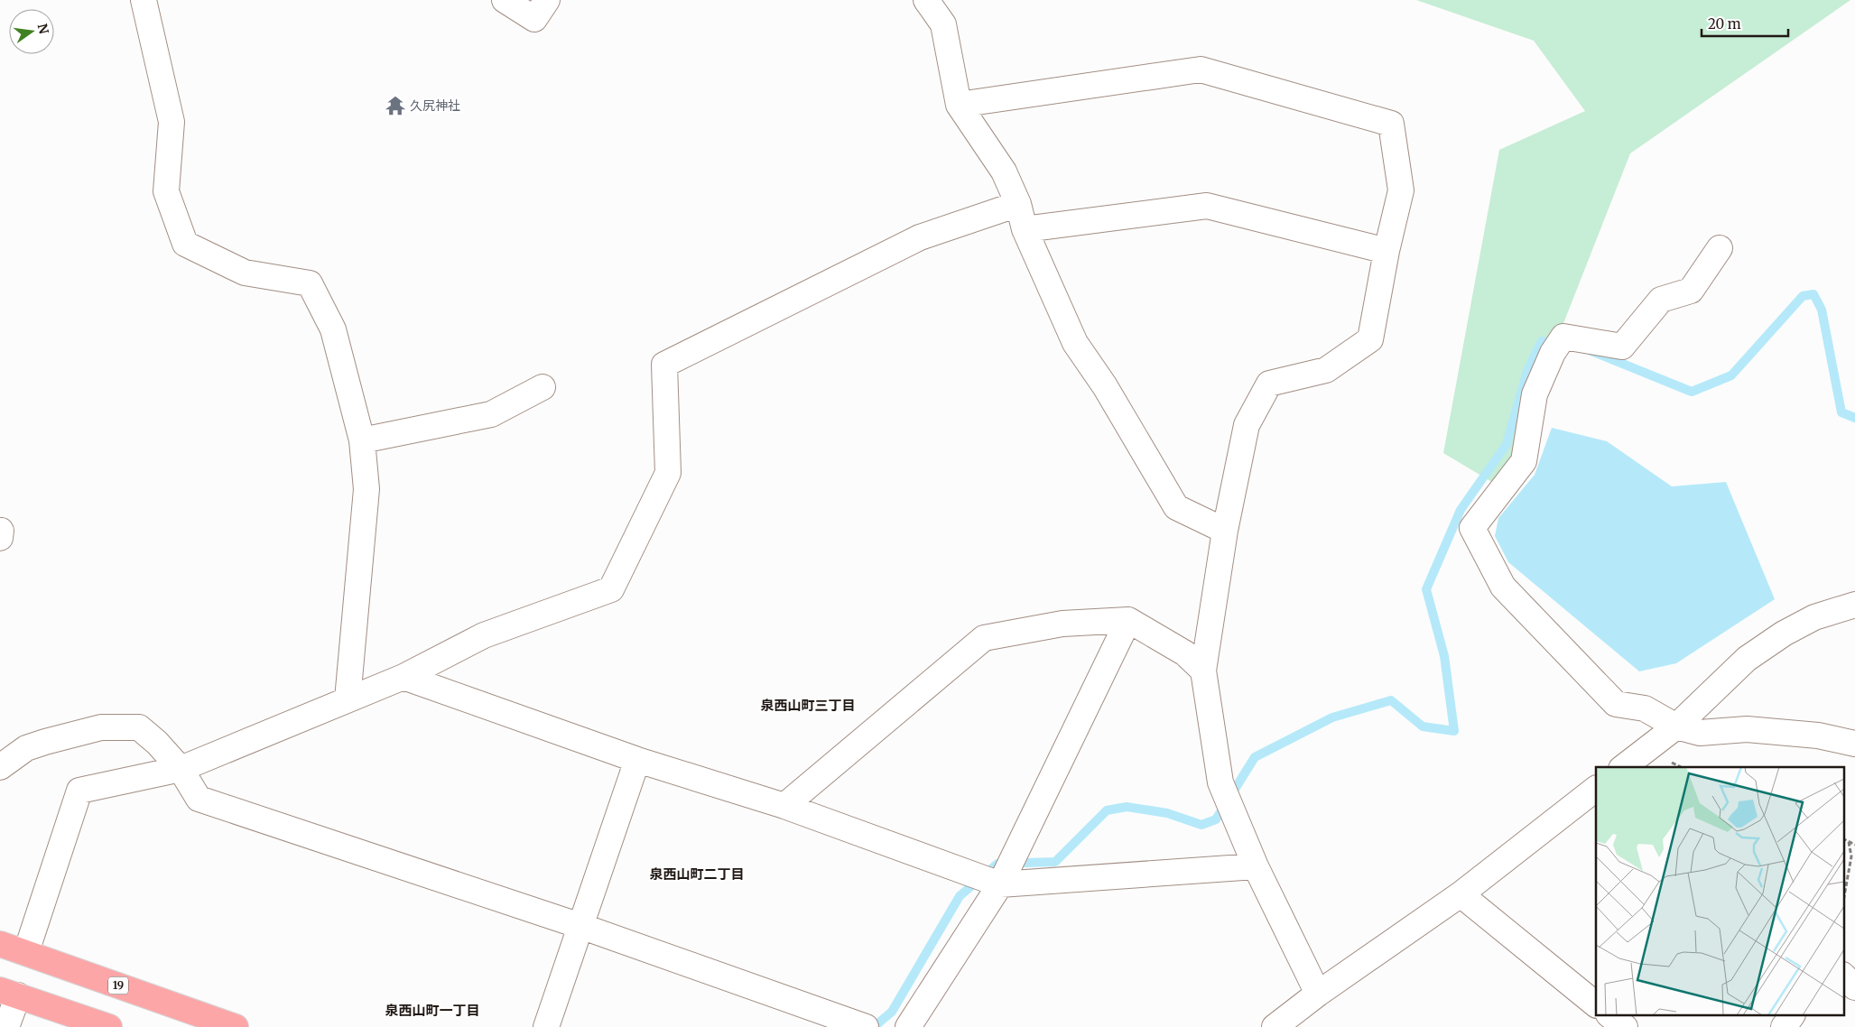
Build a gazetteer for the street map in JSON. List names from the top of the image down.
{
  "streets": {
    "highway": ["19"]
  },
  "districts": ["泉西山町三丁目", "泉西山町二丁目", "泉西山町一丁目"],
  "places": {
    "temple": ["久尻神社"]
  },
  "scale_bar": "20 m",
  "north": "right"
}
